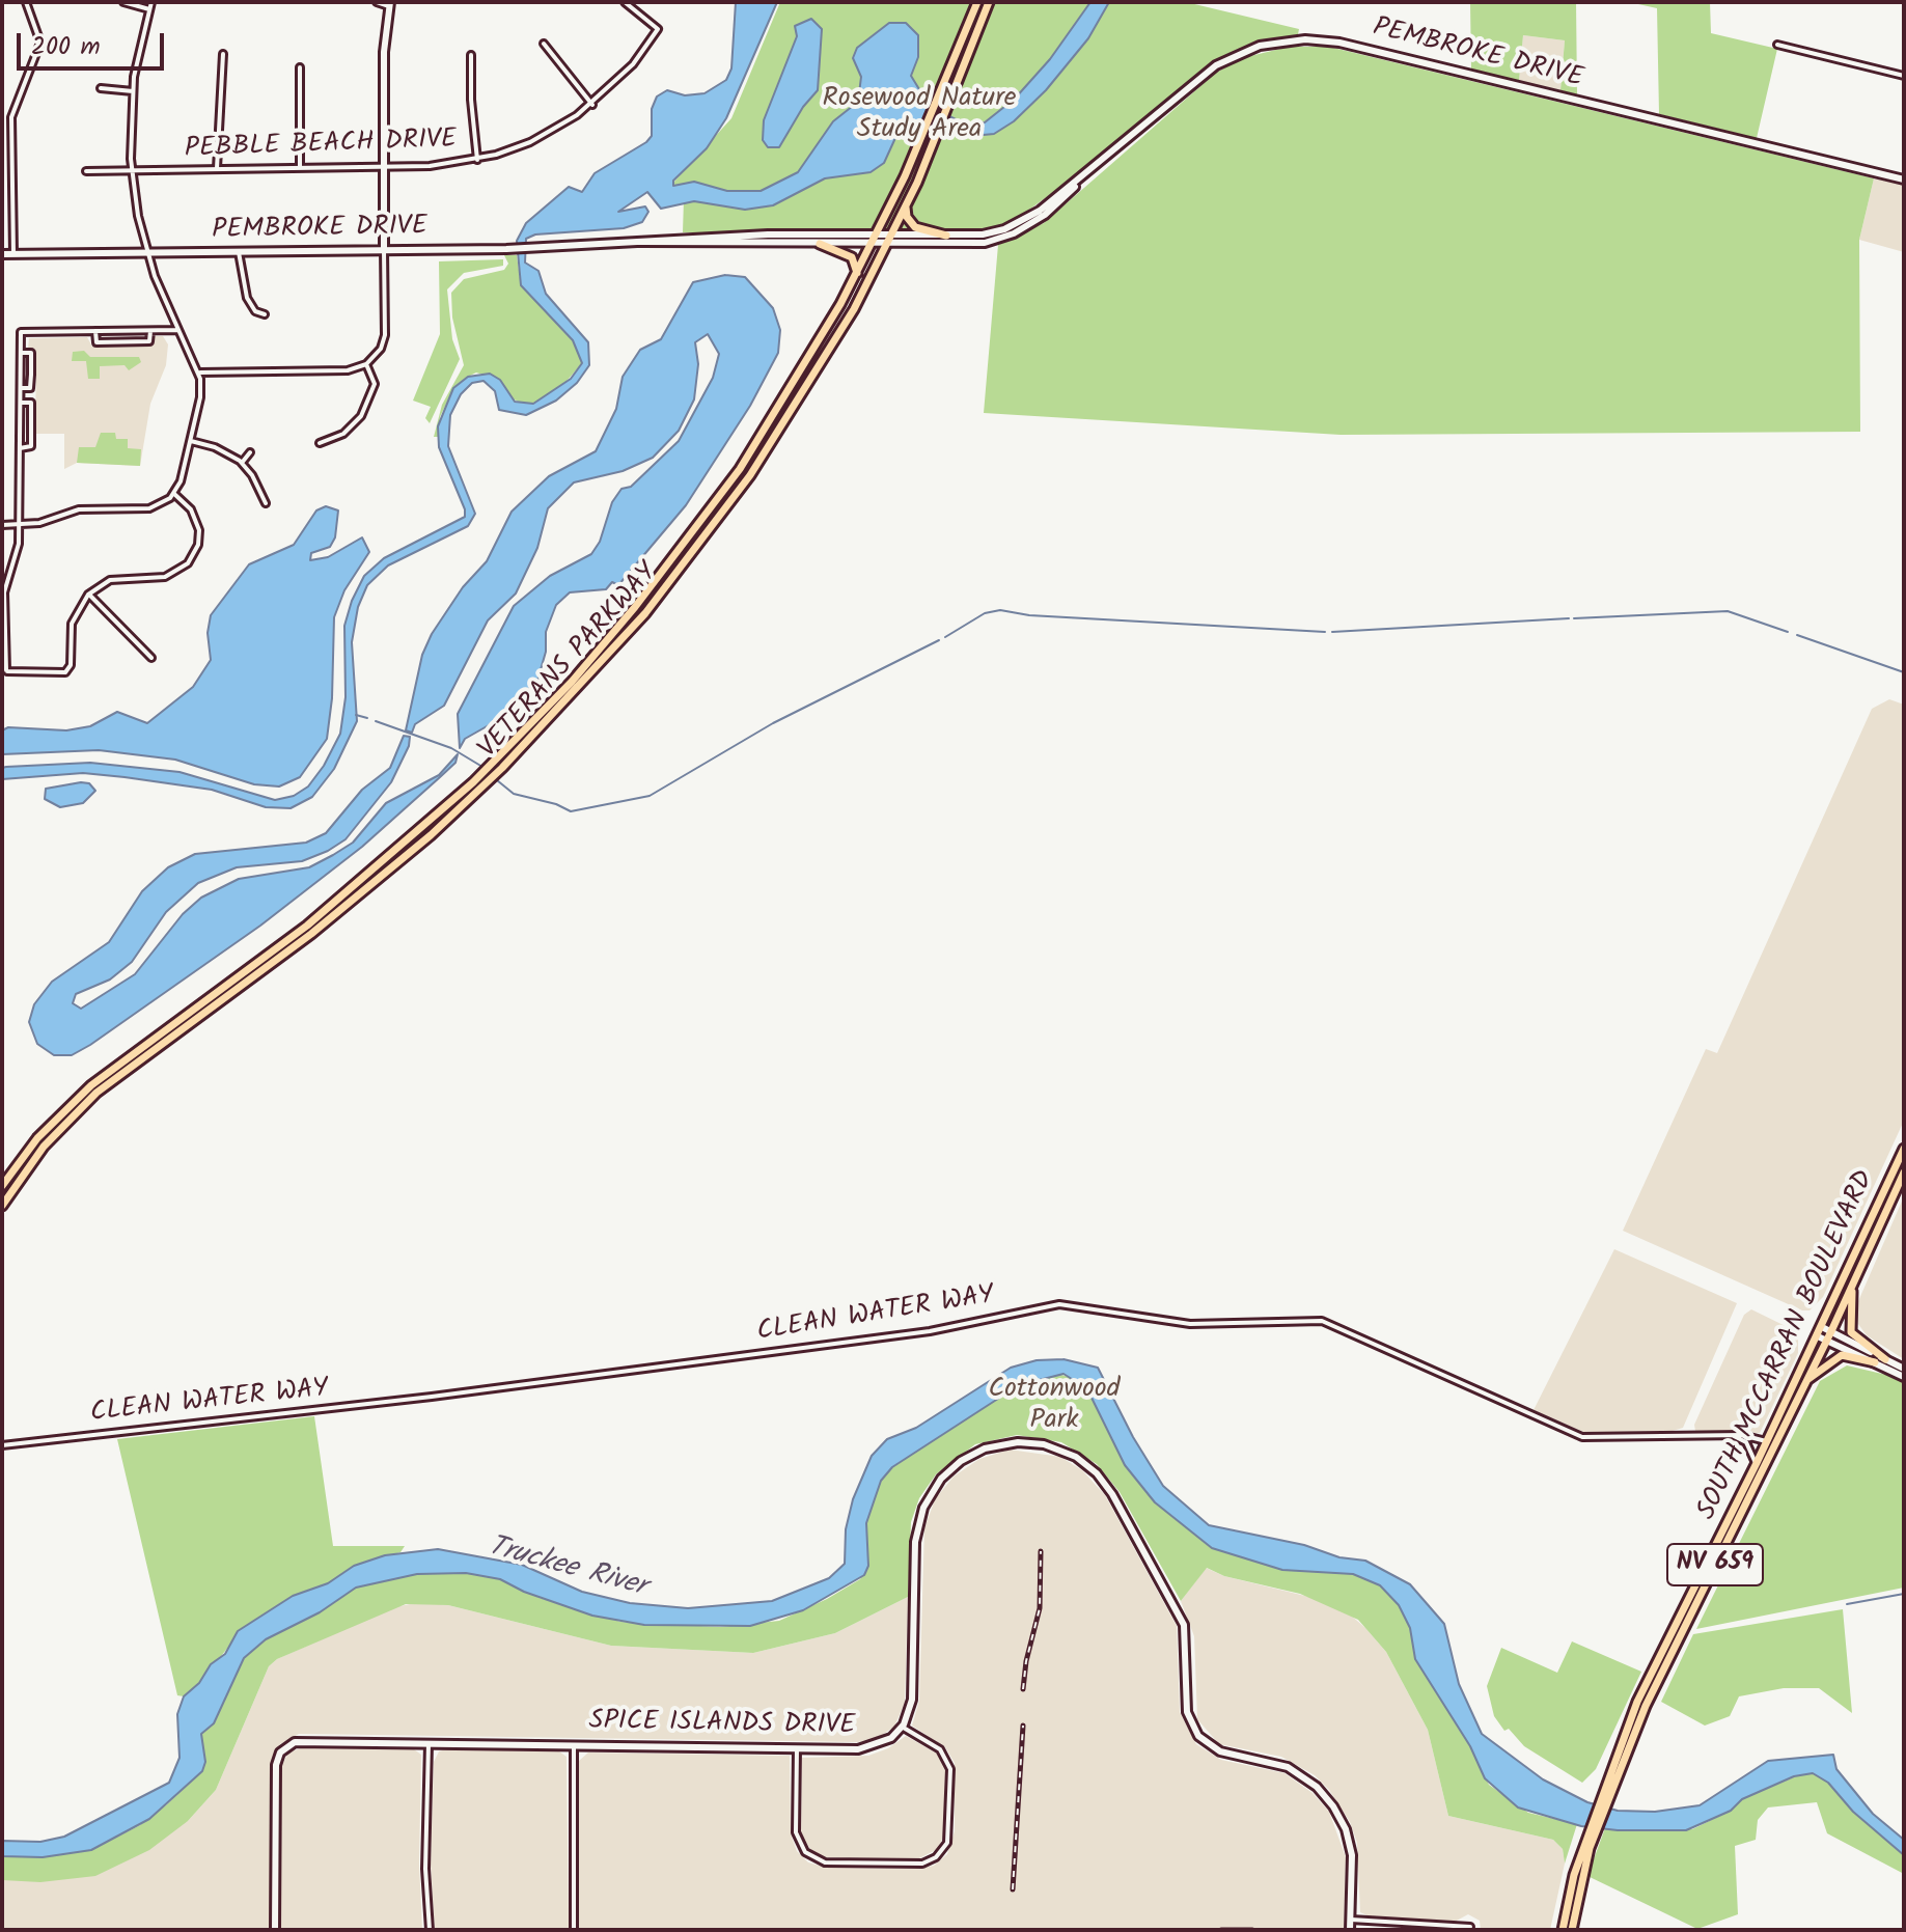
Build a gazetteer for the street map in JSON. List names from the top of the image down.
{
  "streets": {
    "main road": ["VETERANS PARKWAY", "SOUTH MCCARRAN BOULEVARD", "NV 659"],
    "street": [
      "PEMBROKE DRIVE",
      "PEBBLE BEACH DRIVE",
      "CLEAN WATER WAY",
      "SPICE ISLANDS DRIVE"
    ]
  },
  "crossings": [
    ["PEMBROKE DRIVE", "VETERANS PARKWAY"],
    ["CLEAN WATER WAY", "SOUTH MCCARRAN BOULEVARD"]
  ],
  "water": ["Truckee River"],
  "parks": ["Rosewood Nature Study Area", "Cottonwood Park"],
  "scale_bar": "200 m"
}
